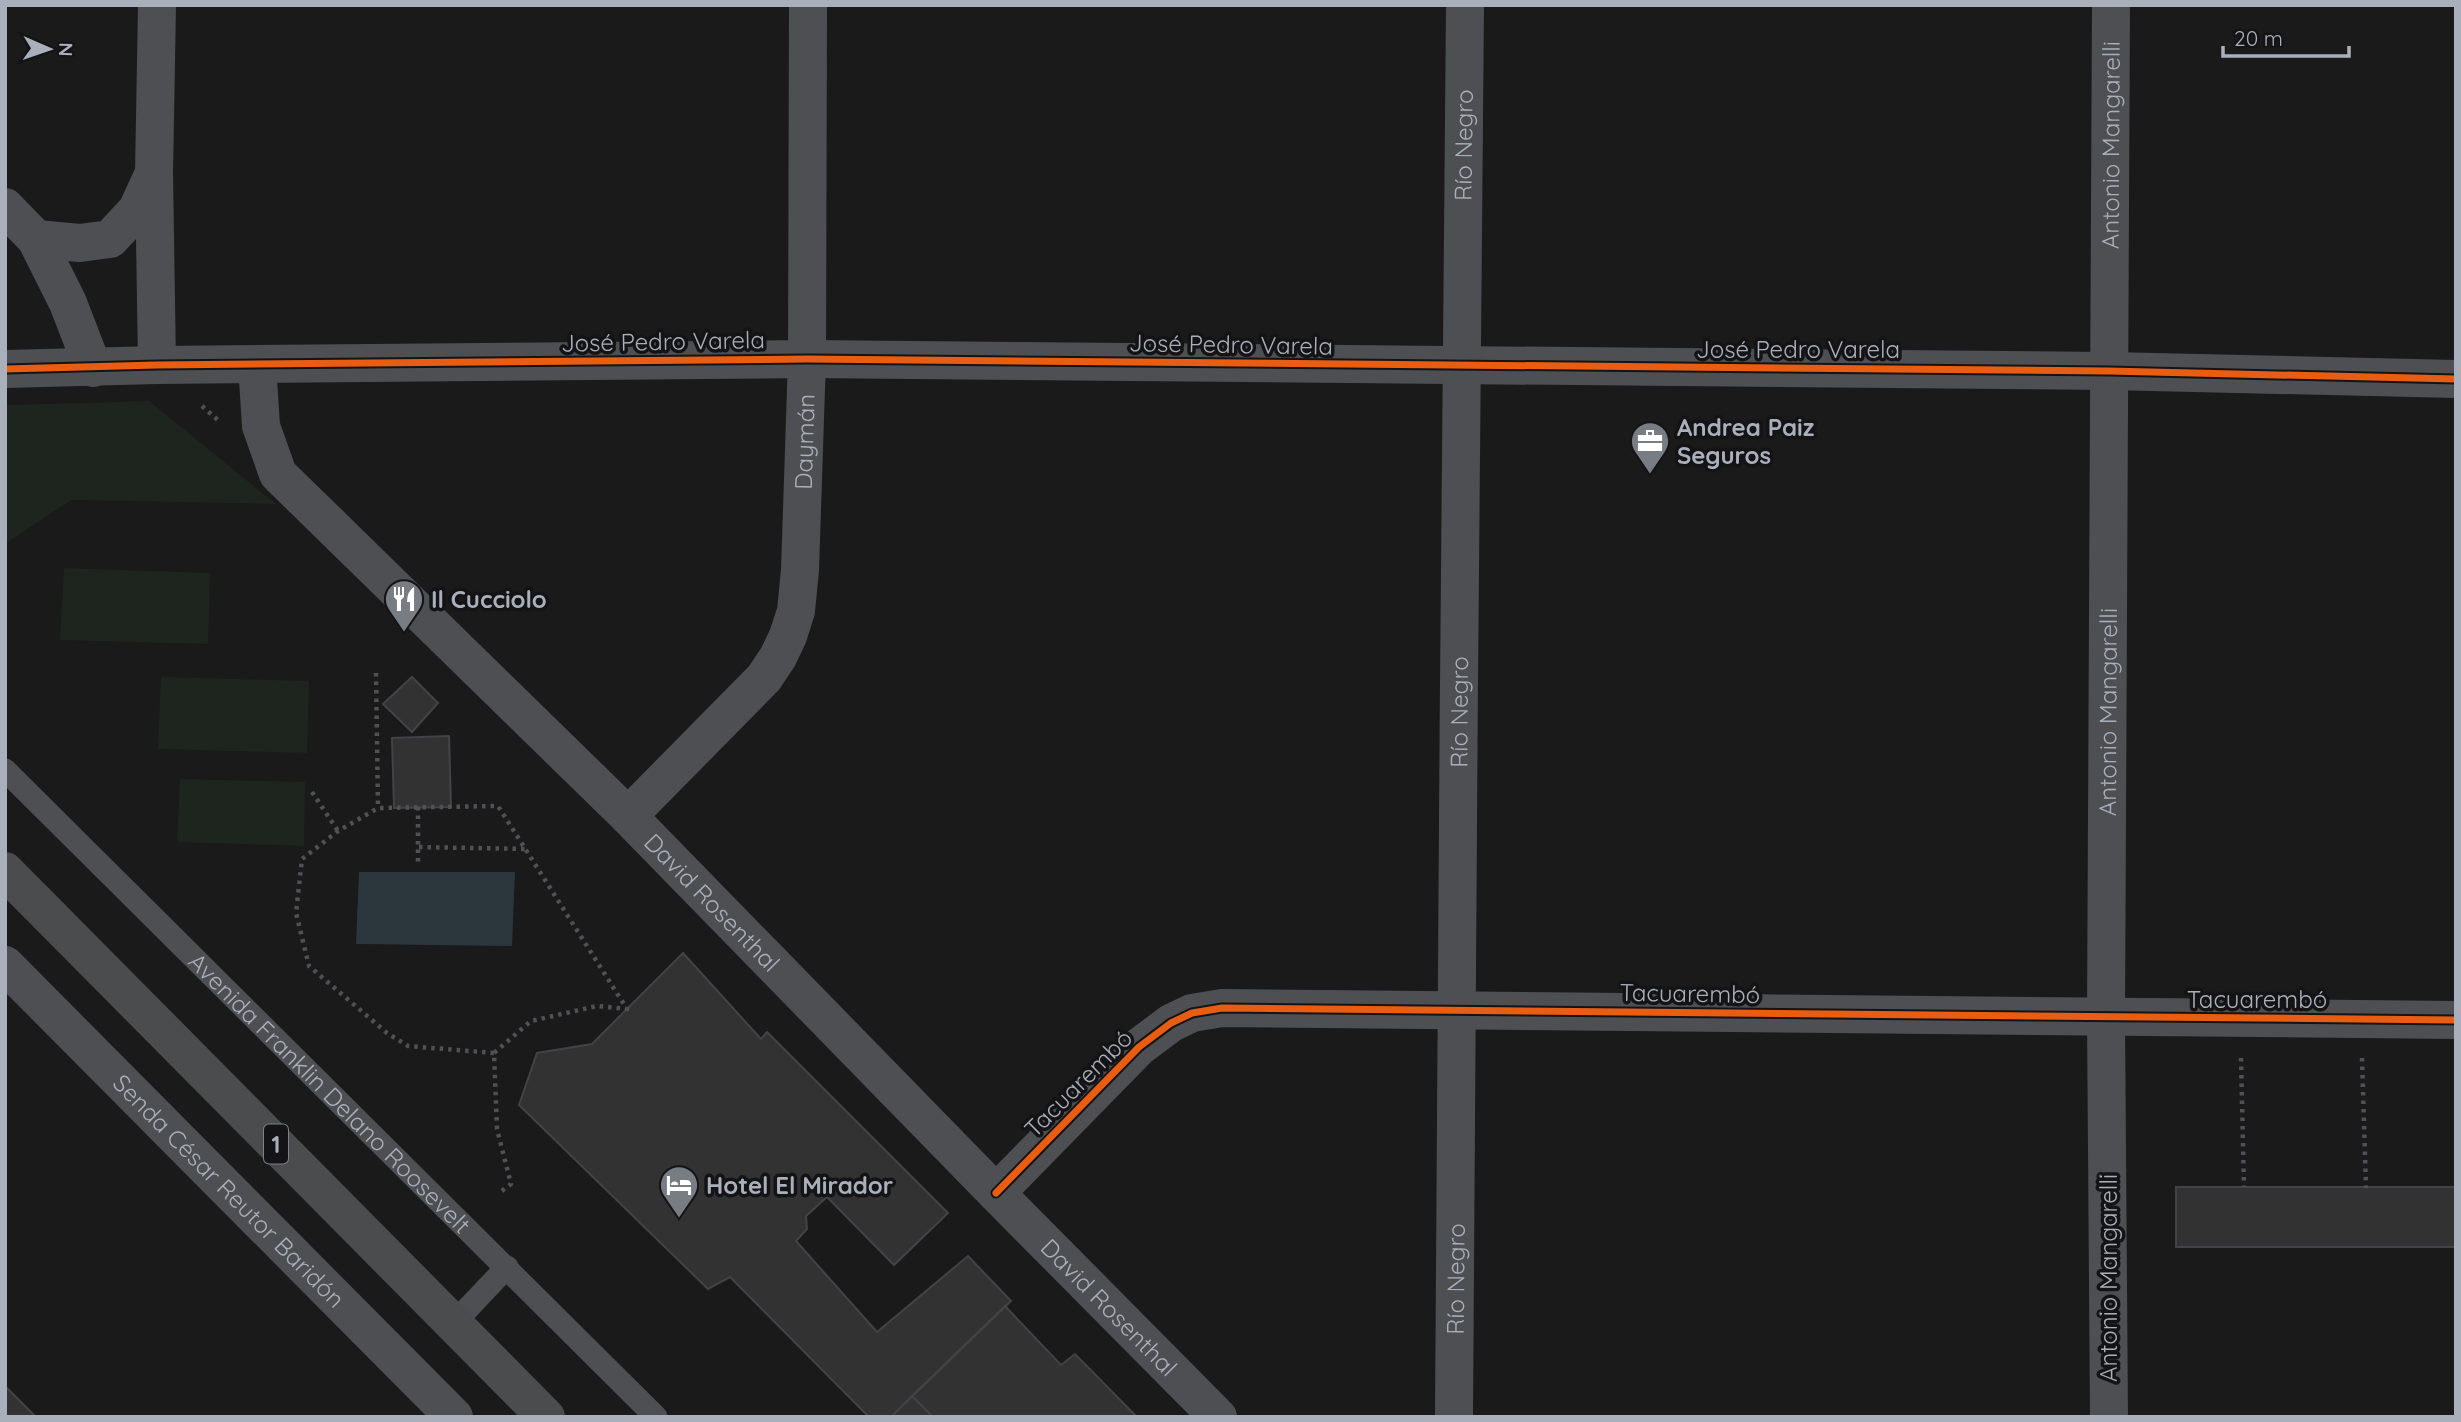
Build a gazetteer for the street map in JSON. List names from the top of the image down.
{
  "streets": {
    "main road": ["1"],
    "street": [
      "Río Negro",
      "Antonio Mangarelli",
      "José Pedro Varela",
      "Daymán",
      "David Rosenthal",
      "Tacuarembó",
      "Senda César Reutor Baridón"
    ],
    "lane": ["Avenida Franklin Delano Roosevelt"]
  },
  "crossings": [
    ["Río Negro", "José Pedro Varela"],
    ["Río Negro", "Tacuarembó"],
    ["Antonio Mangarelli", "José Pedro Varela"],
    ["Antonio Mangarelli", "Tacuarembó"],
    ["José Pedro Varela", "Daymán"],
    ["José Pedro Varela", "David Rosenthal"],
    ["Daymán", "David Rosenthal"],
    ["David Rosenthal", "Tacuarembó"]
  ],
  "places": {
    "office": ["Andrea Paiz Seguros"],
    "restaurant": ["Il Cucciolo"],
    "hotel": ["Hotel El Mirador"]
  },
  "scale_bar": "20 m",
  "north": "right"
}
